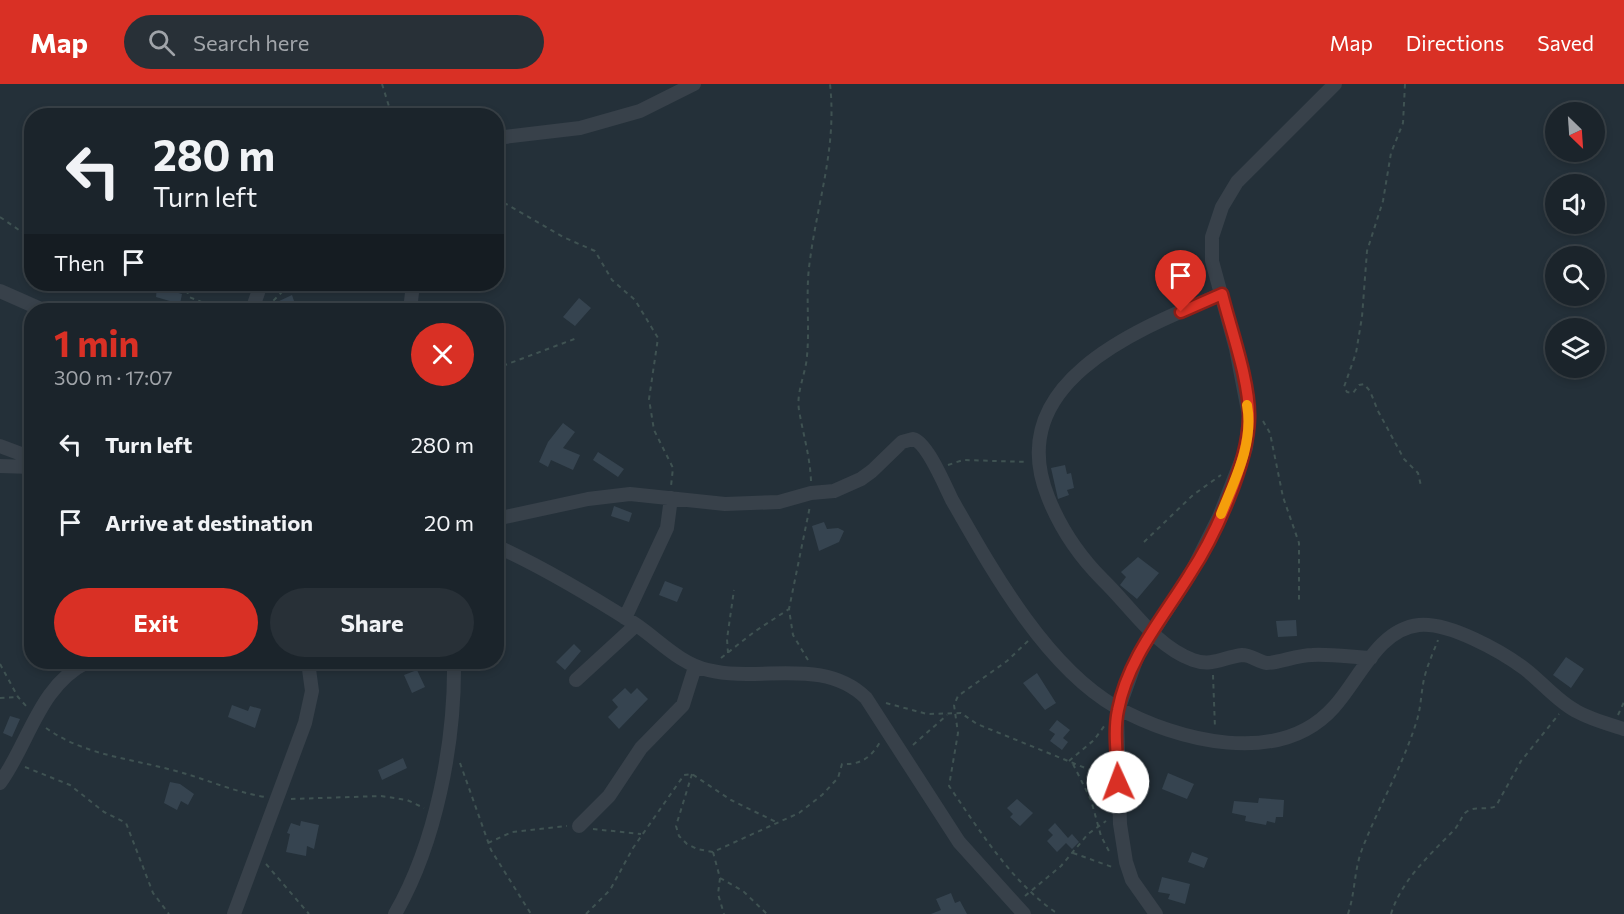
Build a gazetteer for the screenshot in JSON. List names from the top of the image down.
{
  "north": "bottom right",
  "page": {
    "header": "Map",
    "search": "Search here",
    "nav": ["Map", "Directions", "Saved"],
    "turn": ["280 m", "Turn left"],
    "then": "Then",
    "heading": ["1 min", "300 m · 17:07"],
    "list": [
      {
        "name": "Turn left",
        "value": "280 m"
      },
      {
        "name": "Arrive at destination",
        "value": "20 m"
      }
    ],
    "buttons": ["Exit", "Share"]
  }
}
